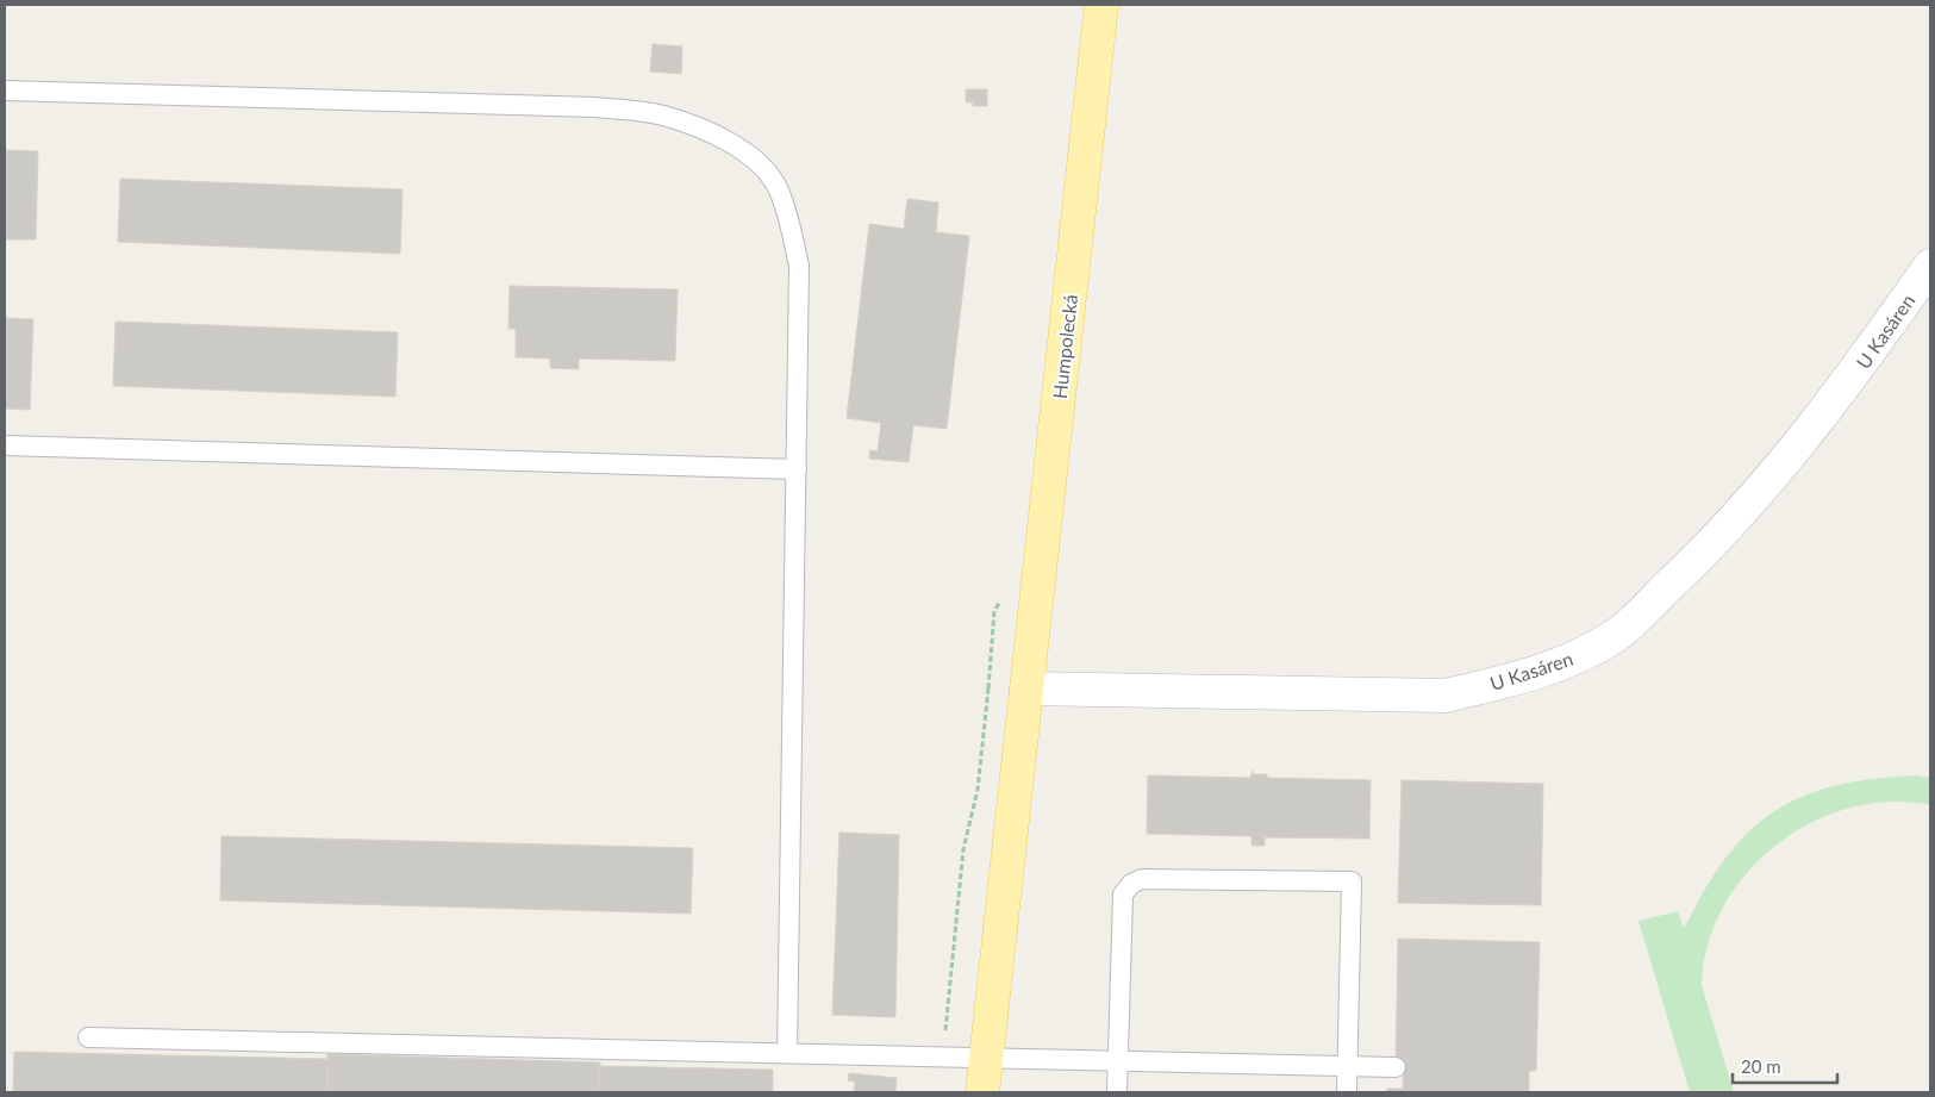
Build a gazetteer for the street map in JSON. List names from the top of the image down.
{
  "streets": {
    "main road": ["Humpolecká"],
    "street": ["U Kasáren"]
  },
  "crossings": [
    ["U Kasáren", "Humpolecká"]
  ],
  "scale_bar": "20 m"
}
